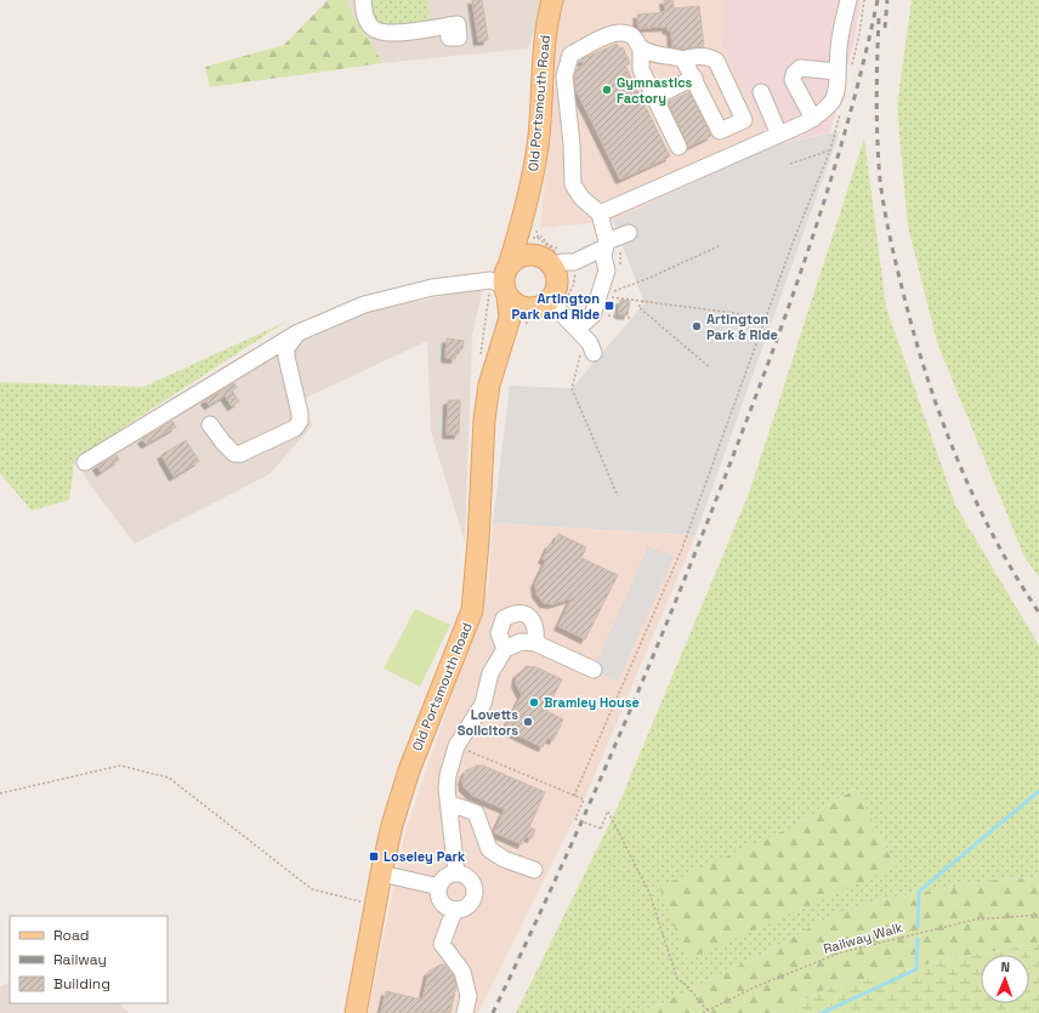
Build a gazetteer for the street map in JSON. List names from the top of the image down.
{
  "streets": {
    "main road": ["Old Portsmouth Road"],
    "path": ["Railway Walk"]
  },
  "places": {
    "other": [
      "Gymnastics Factory",
      "Artington Park & Ride",
      "Bramley House",
      "Lovetts Solicitors"
    ],
    "transit": ["Artington Park and Ride", "Loseley Park"]
  },
  "legend": ["Road", "Railway", "Building"],
  "north": "top"
}
